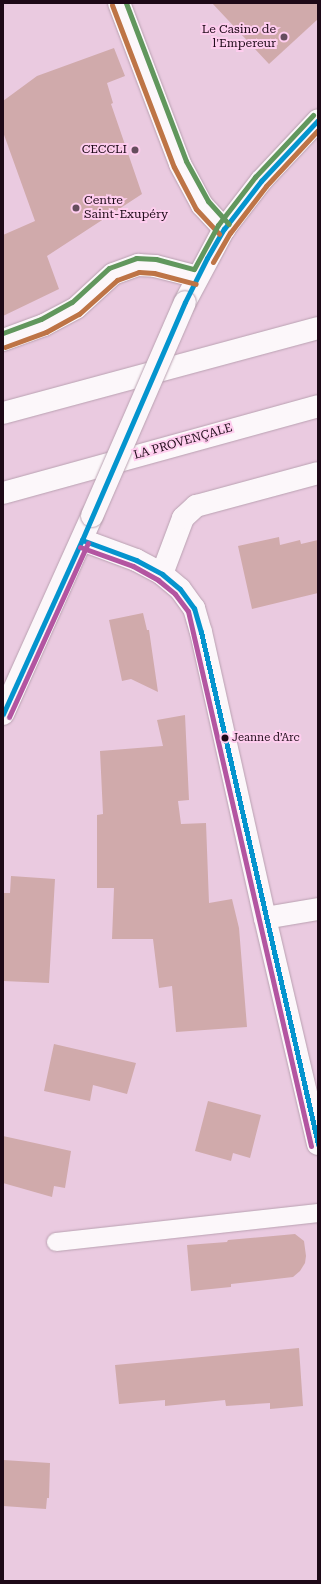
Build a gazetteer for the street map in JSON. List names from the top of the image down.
{
  "streets": {
    "main road": ["LA PROVENÇALE"]
  },
  "places": [
    "Le Casino de l'Empereur",
    "CECCLI",
    "Centre Saint-Exupéry",
    "Jeanne d’Arc"
  ]
}
